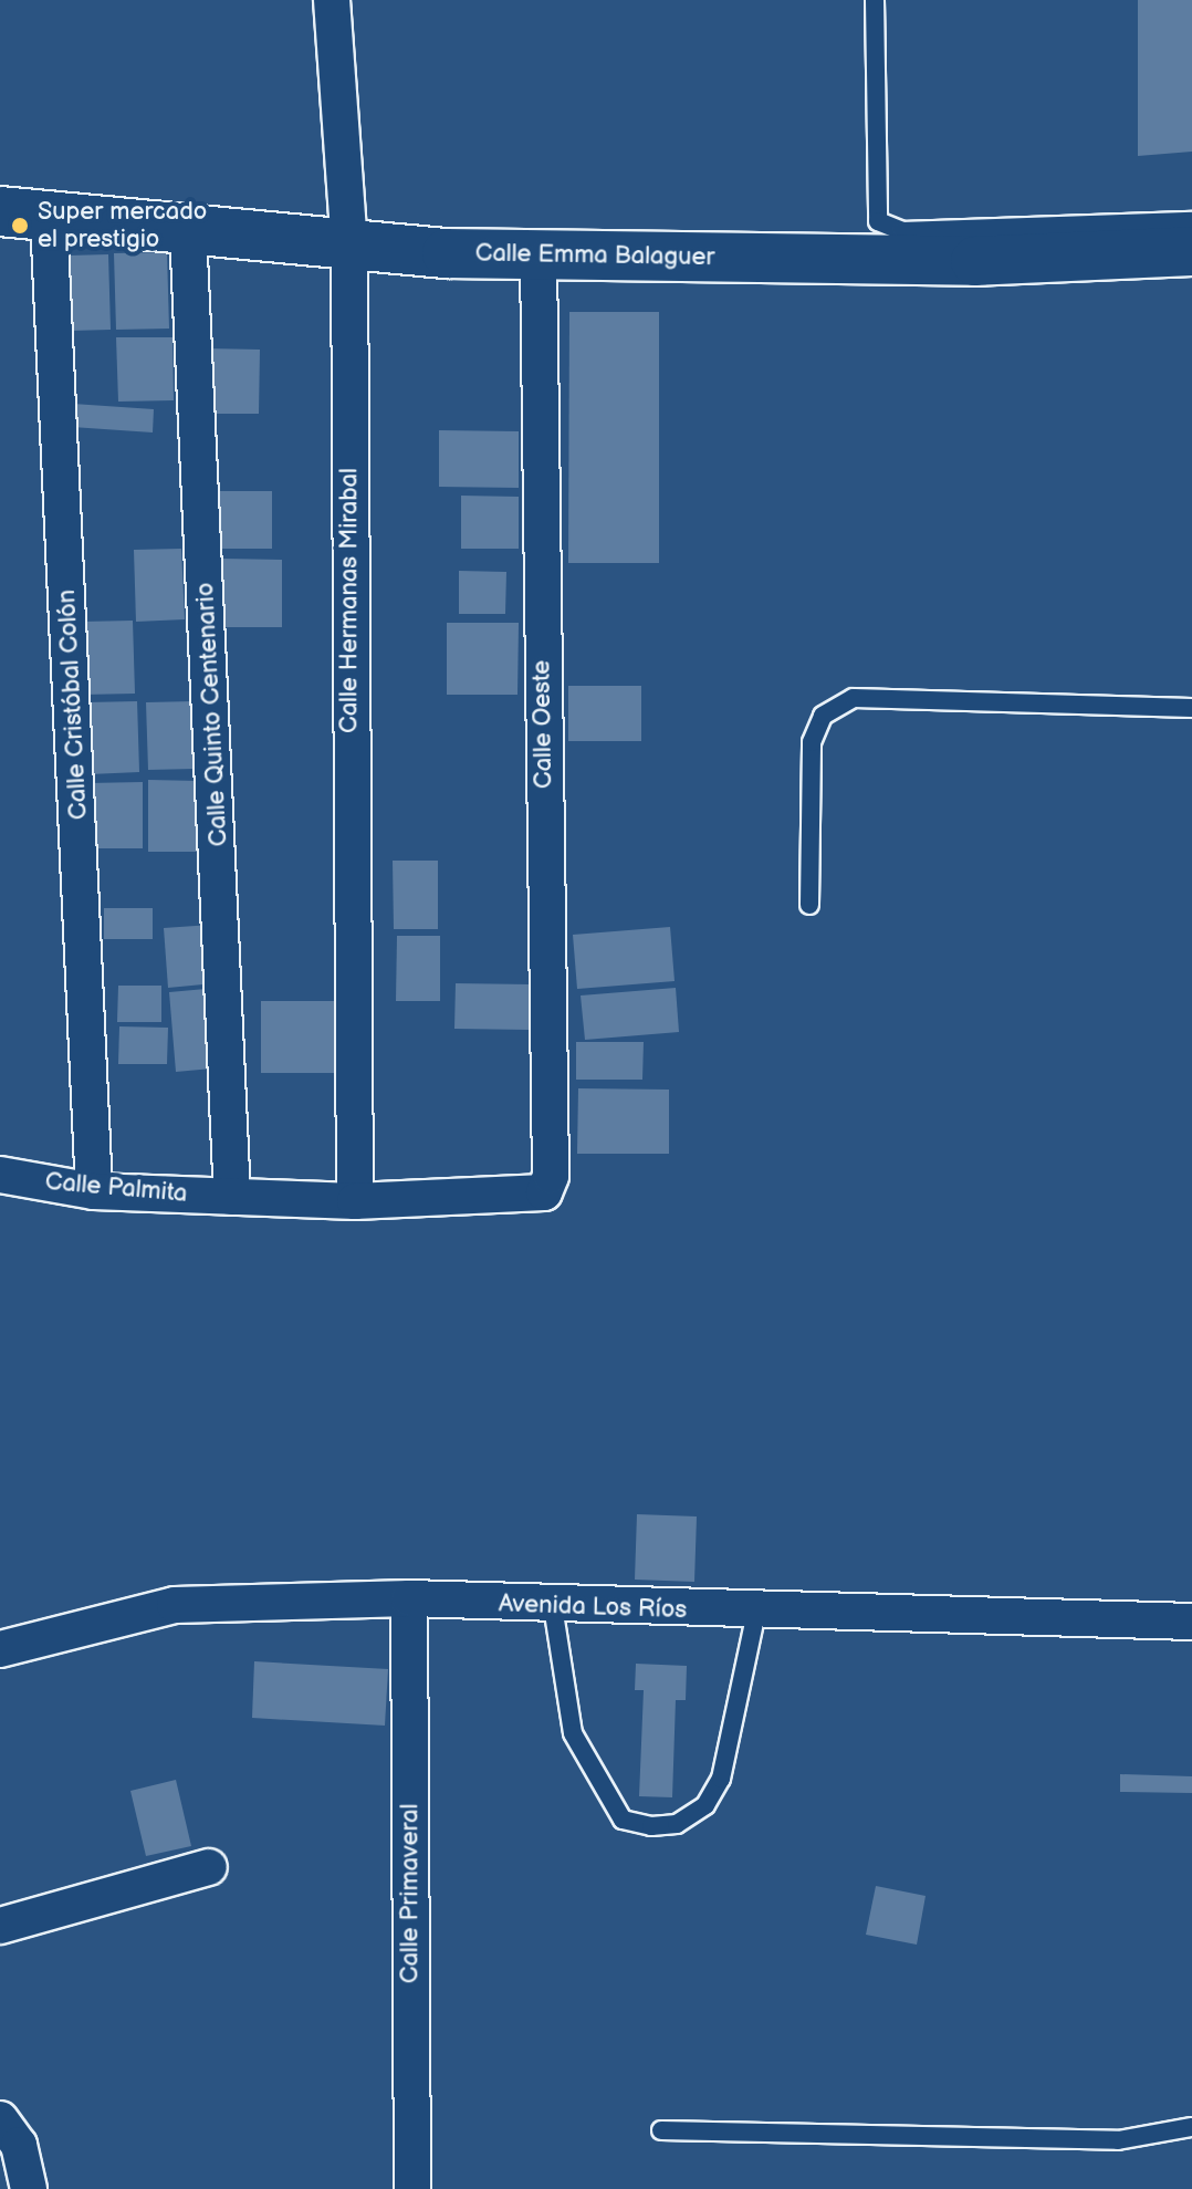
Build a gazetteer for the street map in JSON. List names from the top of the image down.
{
  "streets": {
    "street": [
      "Calle Emma Balaguer",
      "Calle Hermanas Mirabal",
      "Calle Cristóbal Colón",
      "Calle Quinto Centenario",
      "Calle Oeste",
      "Calle Palmita",
      "Avenida Los Ríos",
      "Calle Primaveral"
    ]
  },
  "crossings": [
    ["Calle Emma Balaguer", "Calle Hermanas Mirabal"],
    ["Calle Emma Balaguer", "Calle Cristóbal Colón"],
    ["Calle Emma Balaguer", "Calle Quinto Centenario"],
    ["Calle Emma Balaguer", "Calle Oeste"],
    ["Calle Hermanas Mirabal", "Calle Palmita"],
    ["Calle Cristóbal Colón", "Calle Palmita"],
    ["Calle Quinto Centenario", "Calle Palmita"],
    ["Calle Oeste", "Calle Palmita"],
    ["Avenida Los Ríos", "Calle Primaveral"]
  ],
  "places": ["Super mercado el prestigio"]
}
